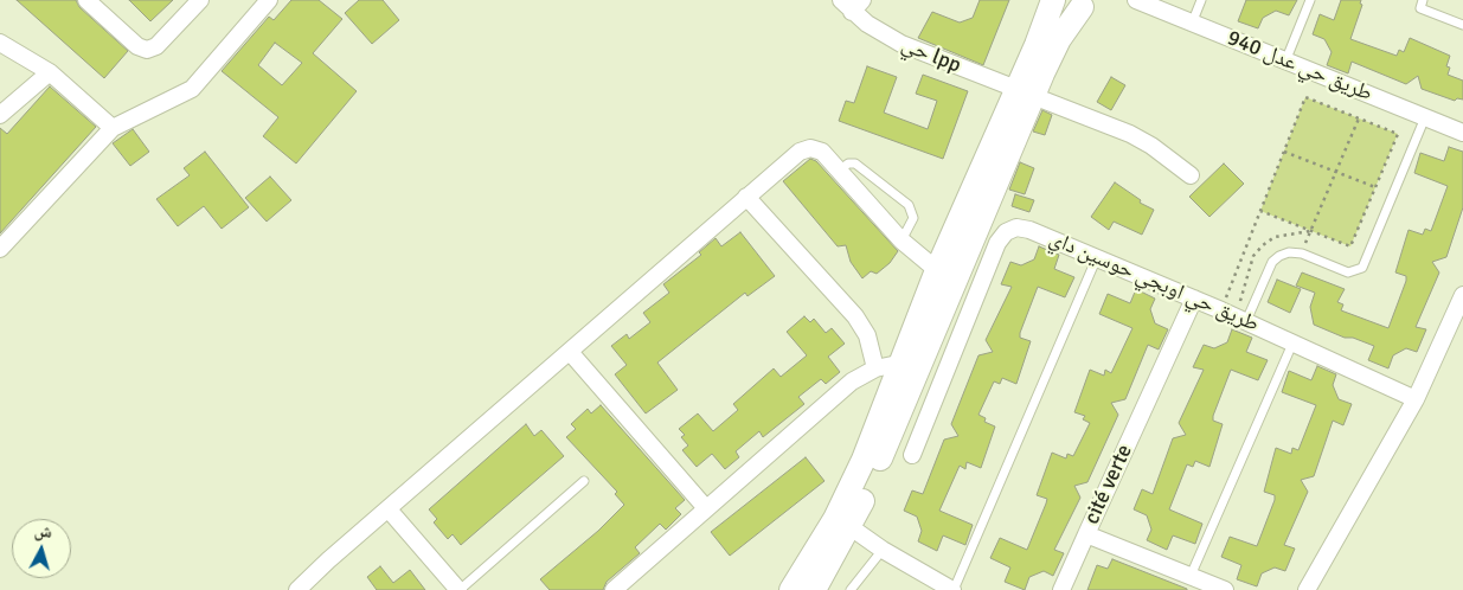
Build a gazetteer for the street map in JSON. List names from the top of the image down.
{
  "streets": {
    "street": [
      "حي lpp",
      "طريق حي عدل 940",
      "طريق حي اوبجي حوسين داي",
      "cité verte"
    ]
  },
  "crossings": [
    ["طريق حي اوبجي حوسين داي", "cité verte"]
  ],
  "north": "top"
}
